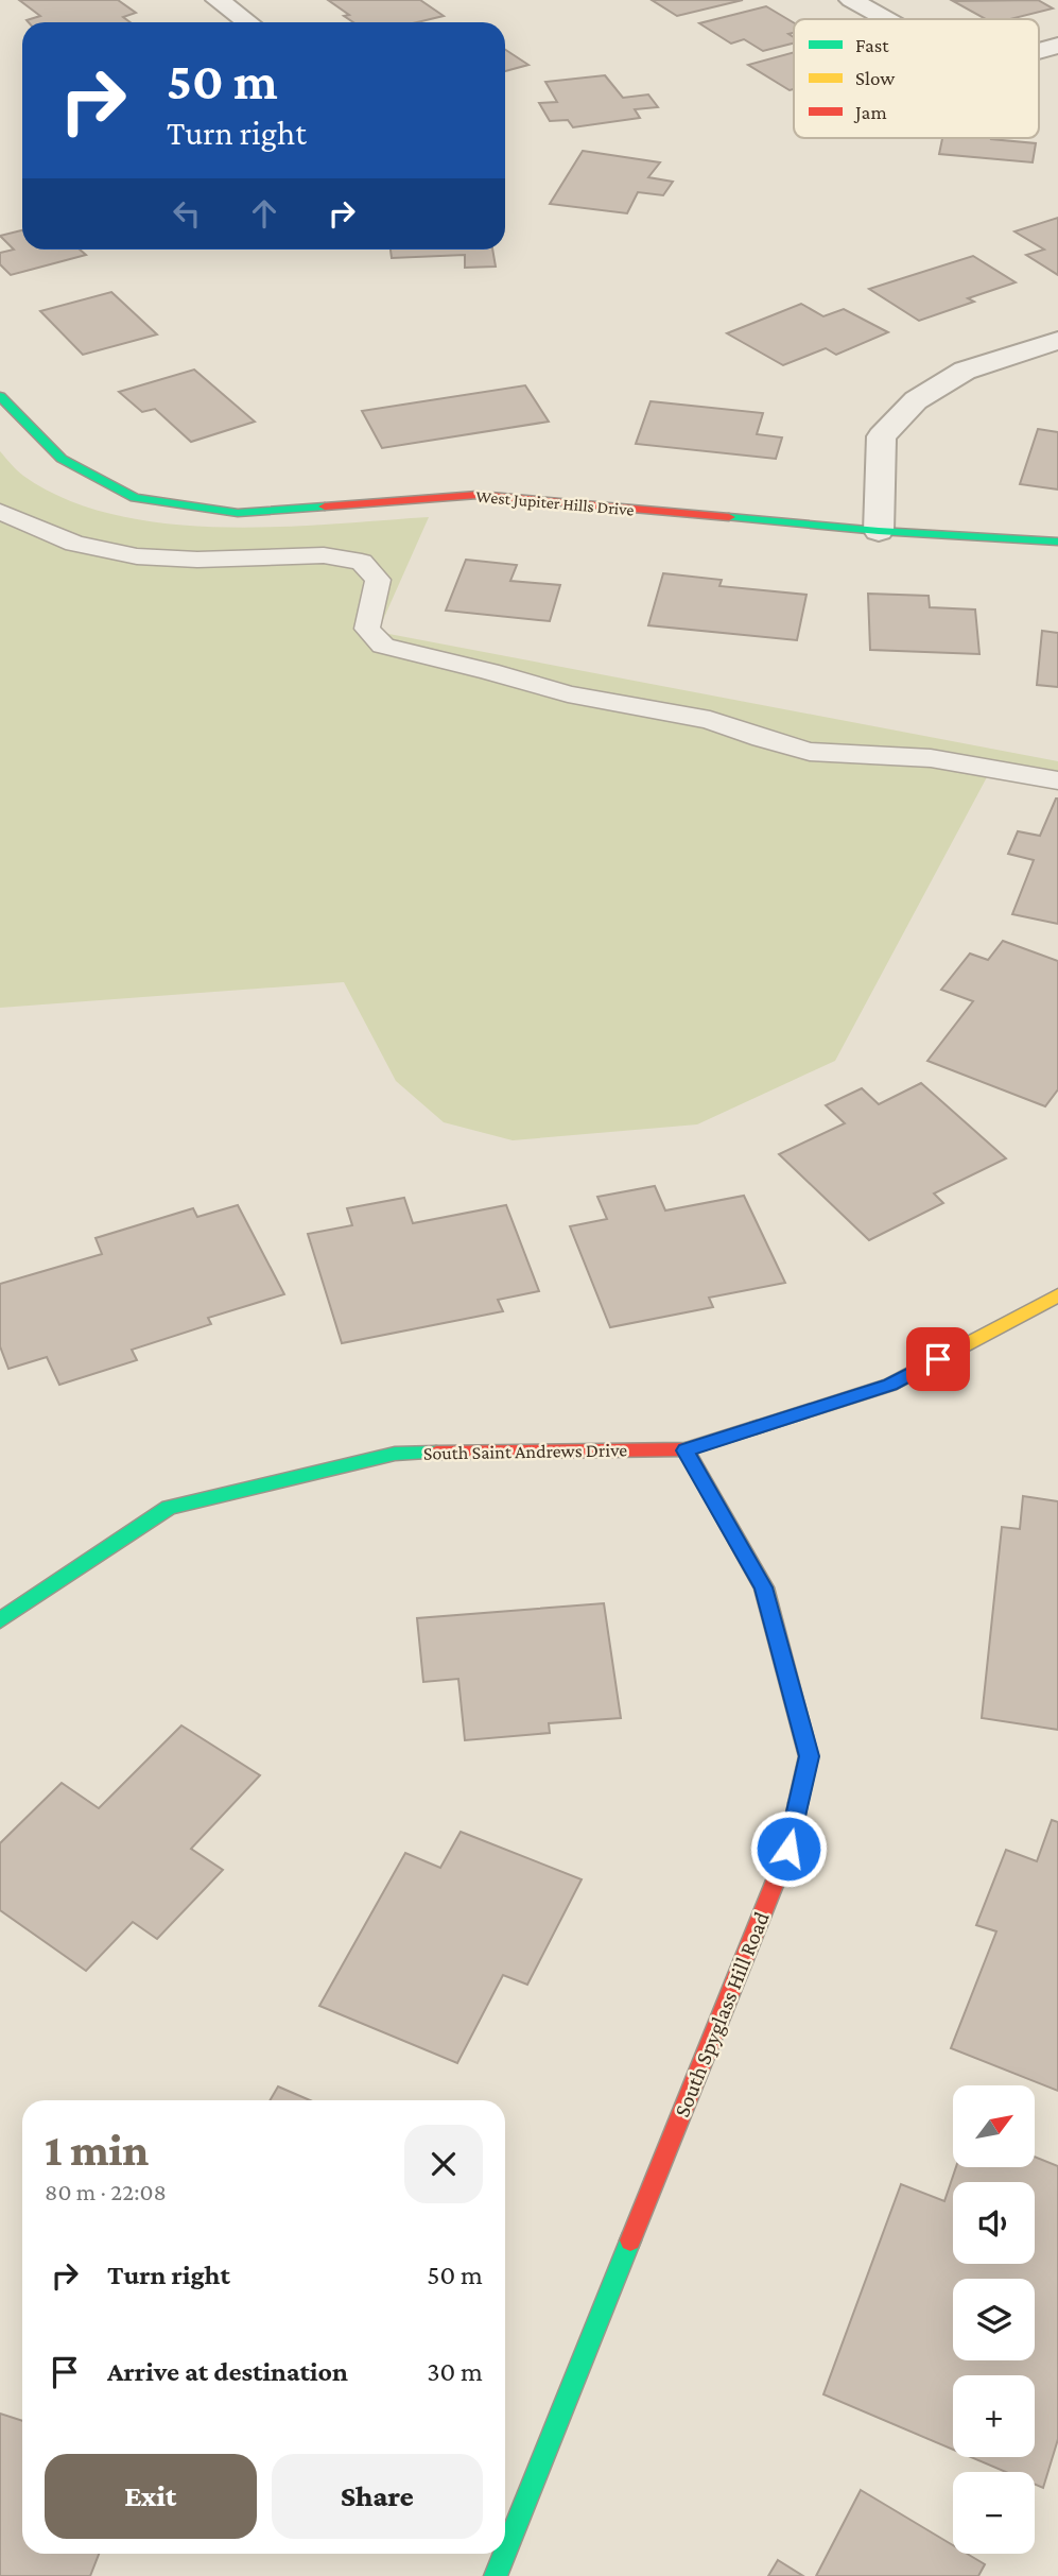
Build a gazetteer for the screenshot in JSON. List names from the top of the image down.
{
  "streets": {
    "street": ["West Jupiter Hills Drive", "South Saint Andrews Drive", "South Spyglass Hill Road"]
  },
  "crossings": [
    ["South Saint Andrews Drive", "South Spyglass Hill Road"]
  ],
  "legend": ["Fast", "Slow", "Jam"],
  "north": "top right",
  "page": {
    "turn": ["50 m", "Turn right"],
    "map_buttons": ["+", "−"],
    "heading": ["1 min", "80 m · 22:08"],
    "list": [
      {
        "name": "Turn right",
        "value": "50 m"
      },
      {
        "name": "Arrive at destination",
        "value": "30 m"
      }
    ],
    "buttons": ["Exit", "Share"]
  }
}
